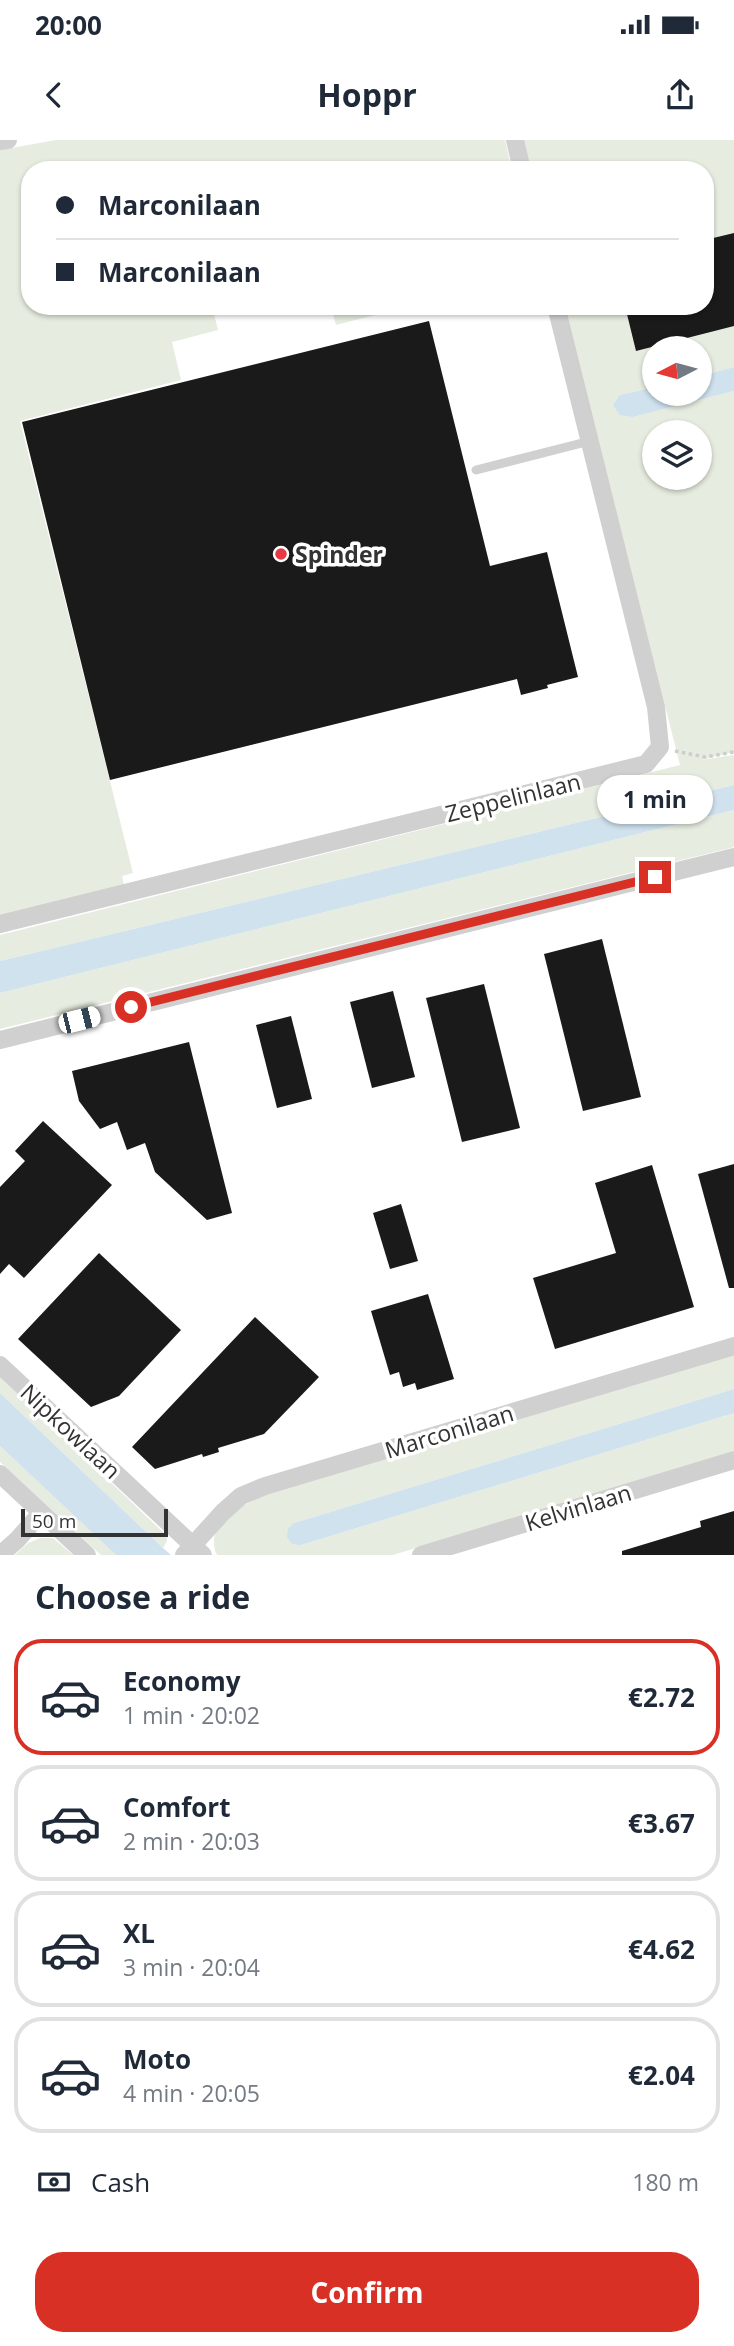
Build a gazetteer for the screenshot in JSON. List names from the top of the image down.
{
  "streets": {
    "street": [
      "Zeppelinlaan",
      "Nipkowlaan",
      "Marconilaan",
      "Kelvinlaan"
    ]
  },
  "crossings": [
    ["Nipkowlaan", "Marconilaan"]
  ],
  "places": ["Spinder"],
  "scale_bar": "50 m",
  "north": "left",
  "page": {
    "status": "20:00",
    "header": "Hoppr",
    "banner": ["Marconilaan", "Marconilaan"],
    "bubble": "1 min",
    "scale": "50 m",
    "heading": "Choose a ride",
    "list": [
      {
        "name": "Economy",
        "note": "1 min · 20:02",
        "value": "€2.72"
      },
      {
        "name": "Comfort",
        "note": "2 min · 20:03",
        "value": "€3.67"
      },
      {
        "name": "XL",
        "note": "3 min · 20:04",
        "value": "€4.62"
      },
      {
        "name": "Moto",
        "note": "4 min · 20:05",
        "value": "€2.04"
      }
    ],
    "pay": ["Cash", "180 m"],
    "buttons": "Confirm"
  }
}
